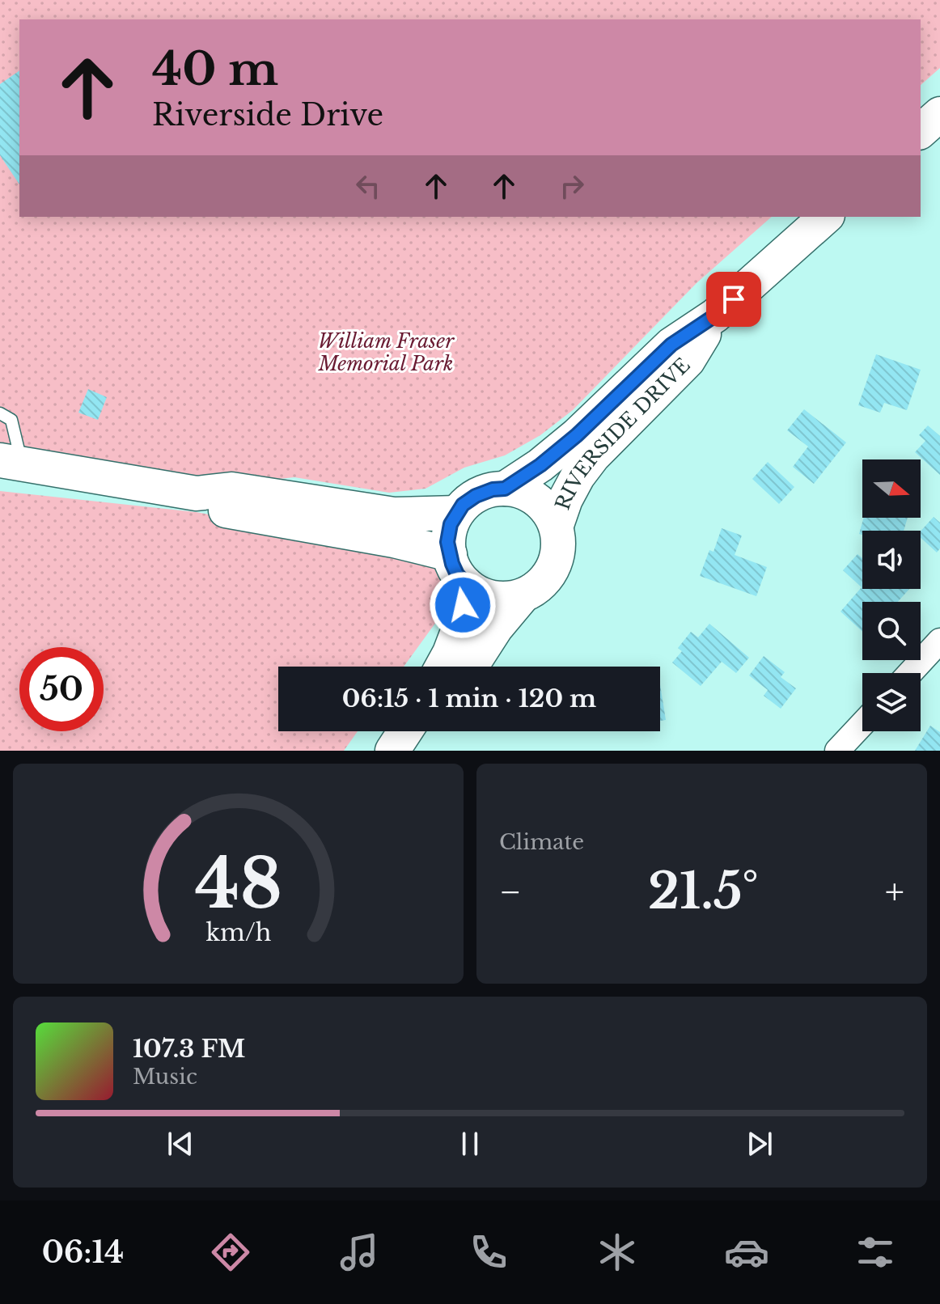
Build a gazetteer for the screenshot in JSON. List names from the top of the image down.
{
  "streets": {
    "main road": ["RIVERSIDE DRIVE"]
  },
  "parks": ["William Fraser Memorial Park"],
  "north": "right",
  "page": {
    "turn": ["40 m", "Riverside Drive"],
    "limit": "50",
    "trip": "06:15 · 1 min · 120 m",
    "tile": "Climate",
    "heat": ["−", "21.5°", "+"],
    "song": ["107.3 FM", "Music"],
    "tabs": "06:14",
    "gauge": ["48", "km/h"]
  }
}
